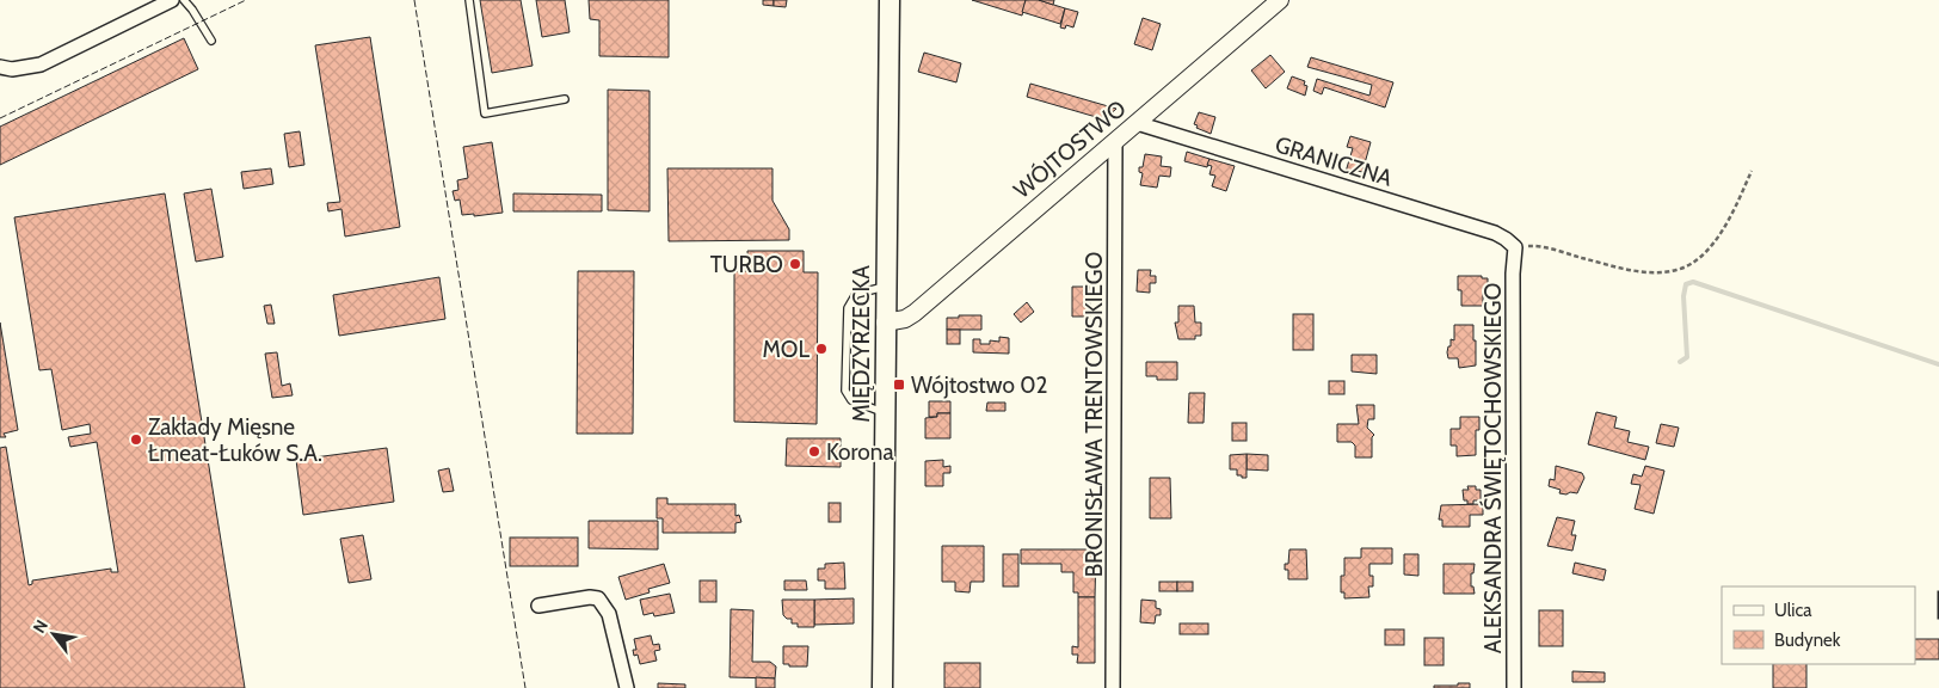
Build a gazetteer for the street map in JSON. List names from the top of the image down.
{
  "streets": {
    "main road": ["MIĘDZYRZECKA"],
    "street": [
      "WÓJTOSTWO",
      "GRANICZNA",
      "BRONISŁAWA TRENTOWSKIEGO",
      "ALEKSANDRA ŚWIĘTOCHOWSKIEGO"
    ]
  },
  "crossings": [
    ["WÓJTOSTWO", "GRANICZNA"],
    ["WÓJTOSTWO", "MIĘDZYRZECKA"],
    ["WÓJTOSTWO", "BRONISŁAWA TRENTOWSKIEGO"],
    ["GRANICZNA", "ALEKSANDRA ŚWIĘTOCHOWSKIEGO"]
  ],
  "places": {
    "other": [
      "TURBO",
      "MOL",
      "Zakłady Mięsne Łmeat-Łuków S.A.",
      "Korona"
    ],
    "transit": ["Wójtostwo 02"]
  },
  "legend": ["Ulica", "Budynek"],
  "north": "top left"
}
